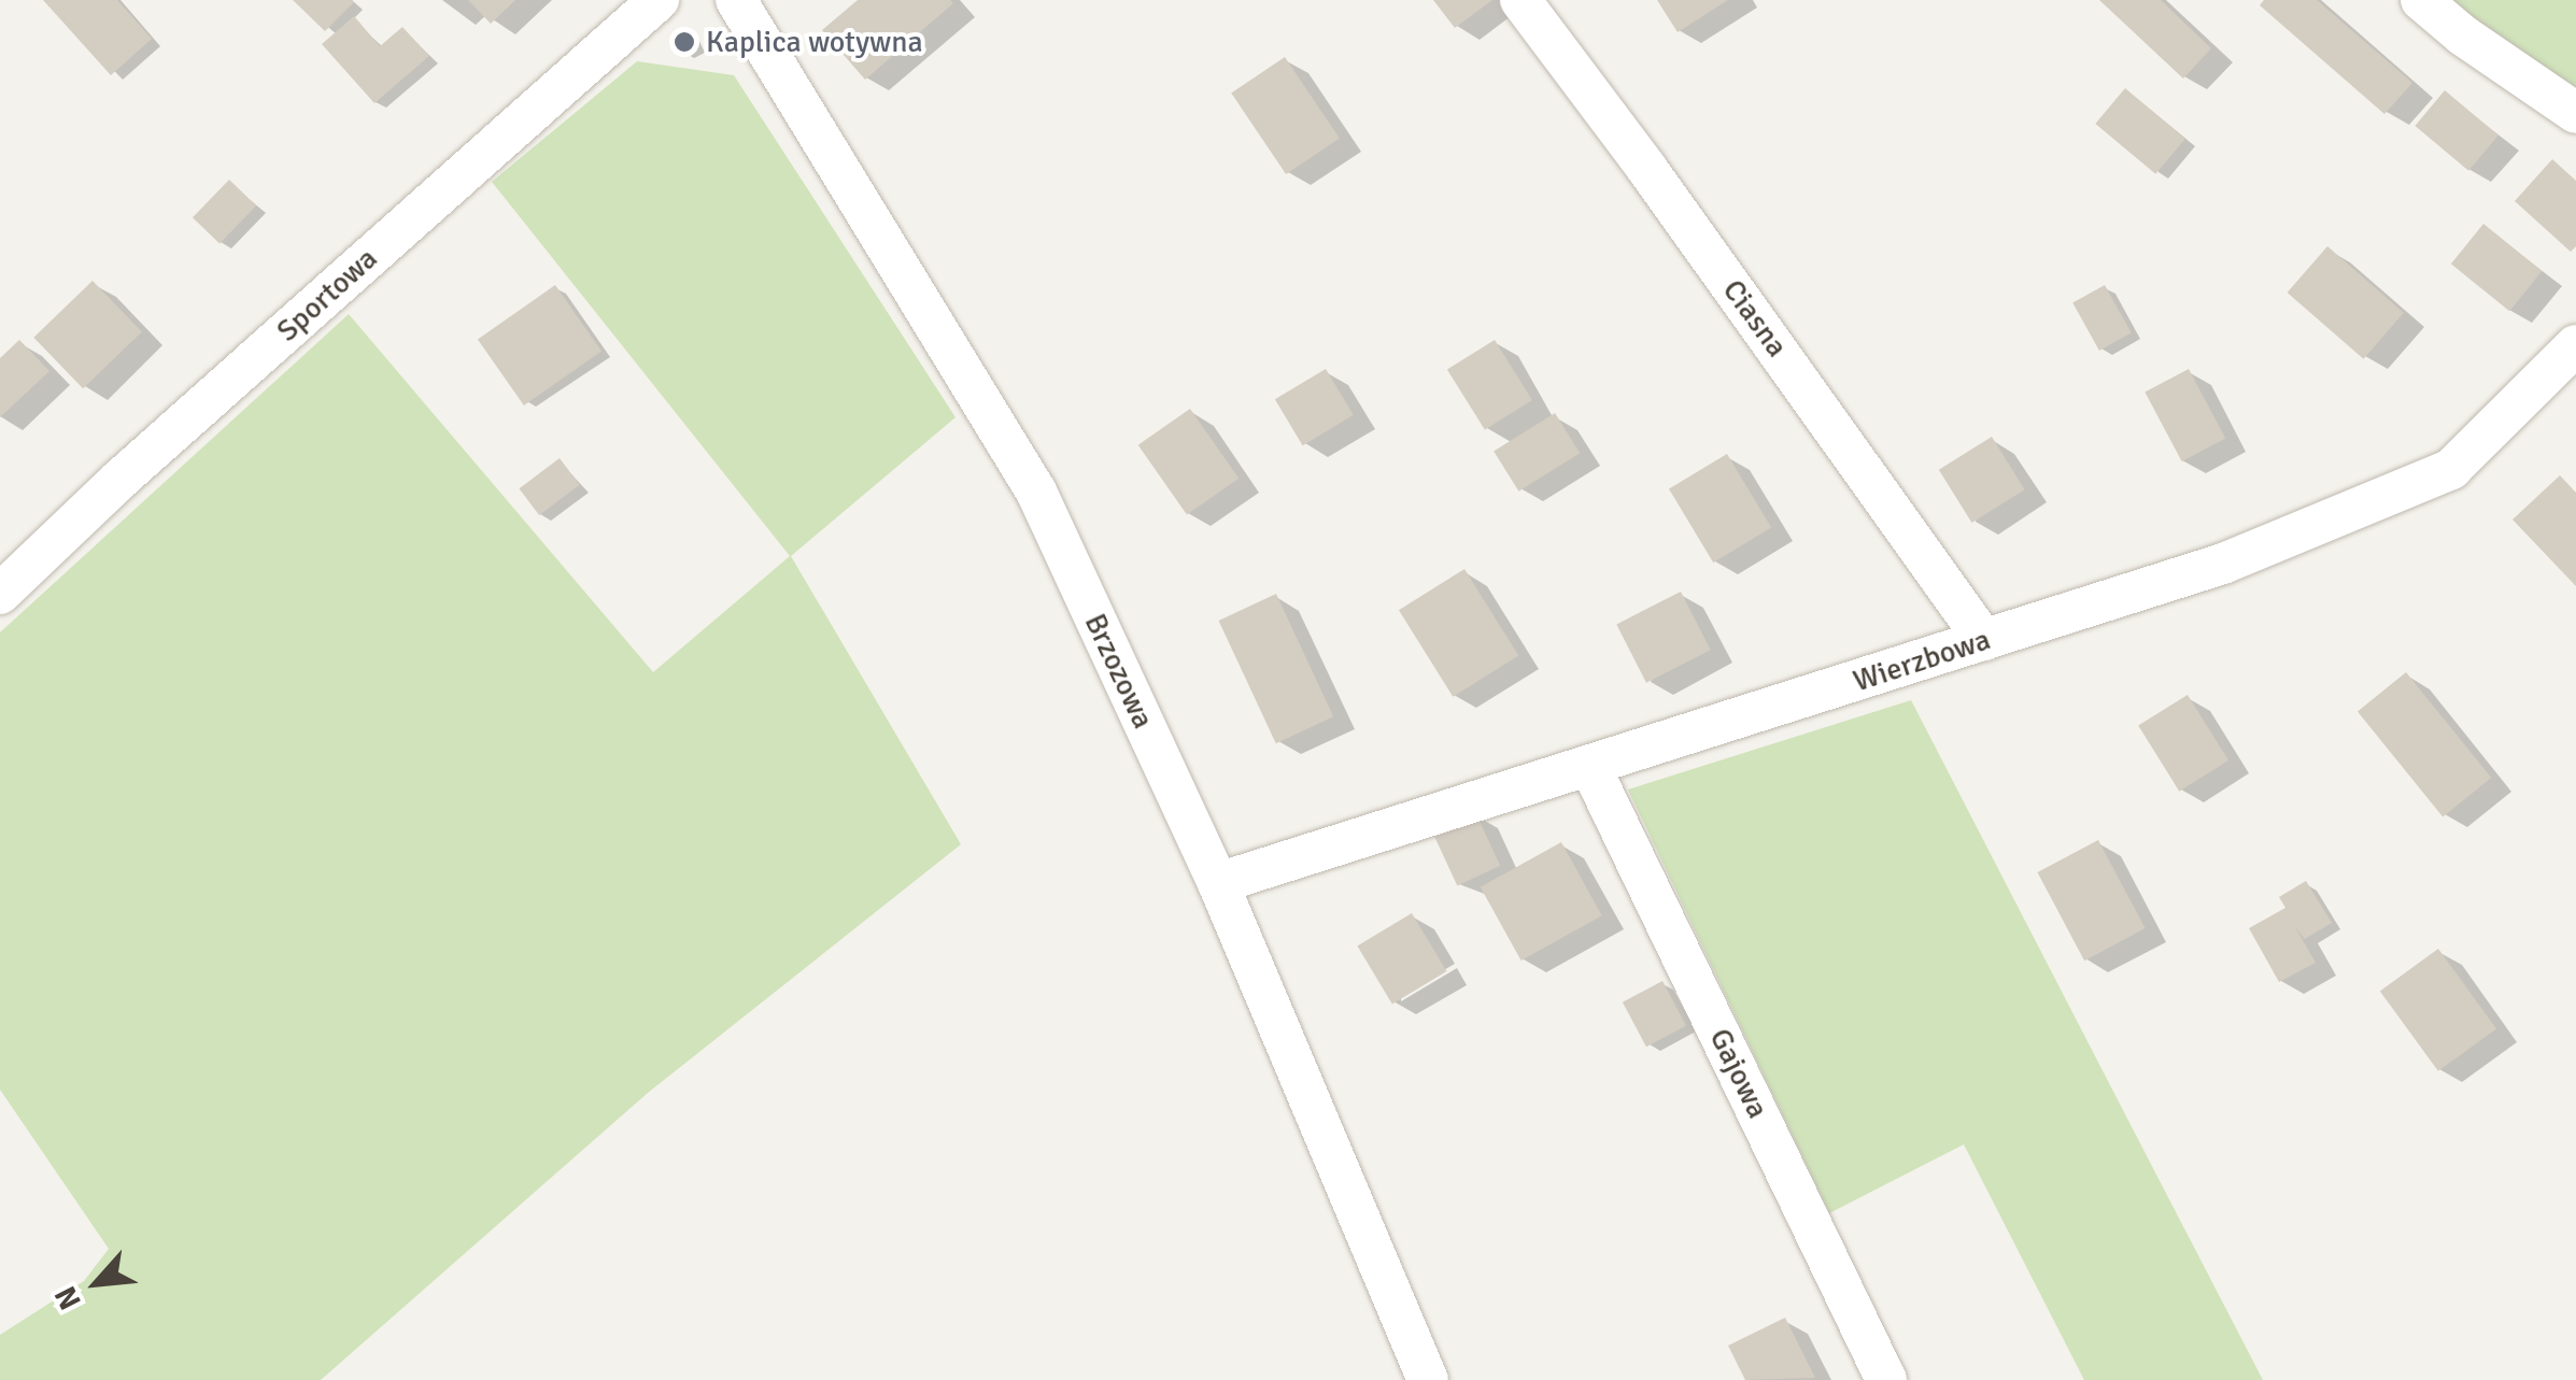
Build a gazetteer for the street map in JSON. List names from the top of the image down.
{
  "streets": {
    "street": [
      "Sportowa",
      "Ciasna",
      "Wierzbowa",
      "Brzozowa",
      "Gajowa"
    ]
  },
  "crossings": [
    ["Ciasna", "Wierzbowa"],
    ["Wierzbowa", "Brzozowa"],
    ["Wierzbowa", "Gajowa"]
  ],
  "places": ["Kaplica wotywna"],
  "north": "bottom left"
}
